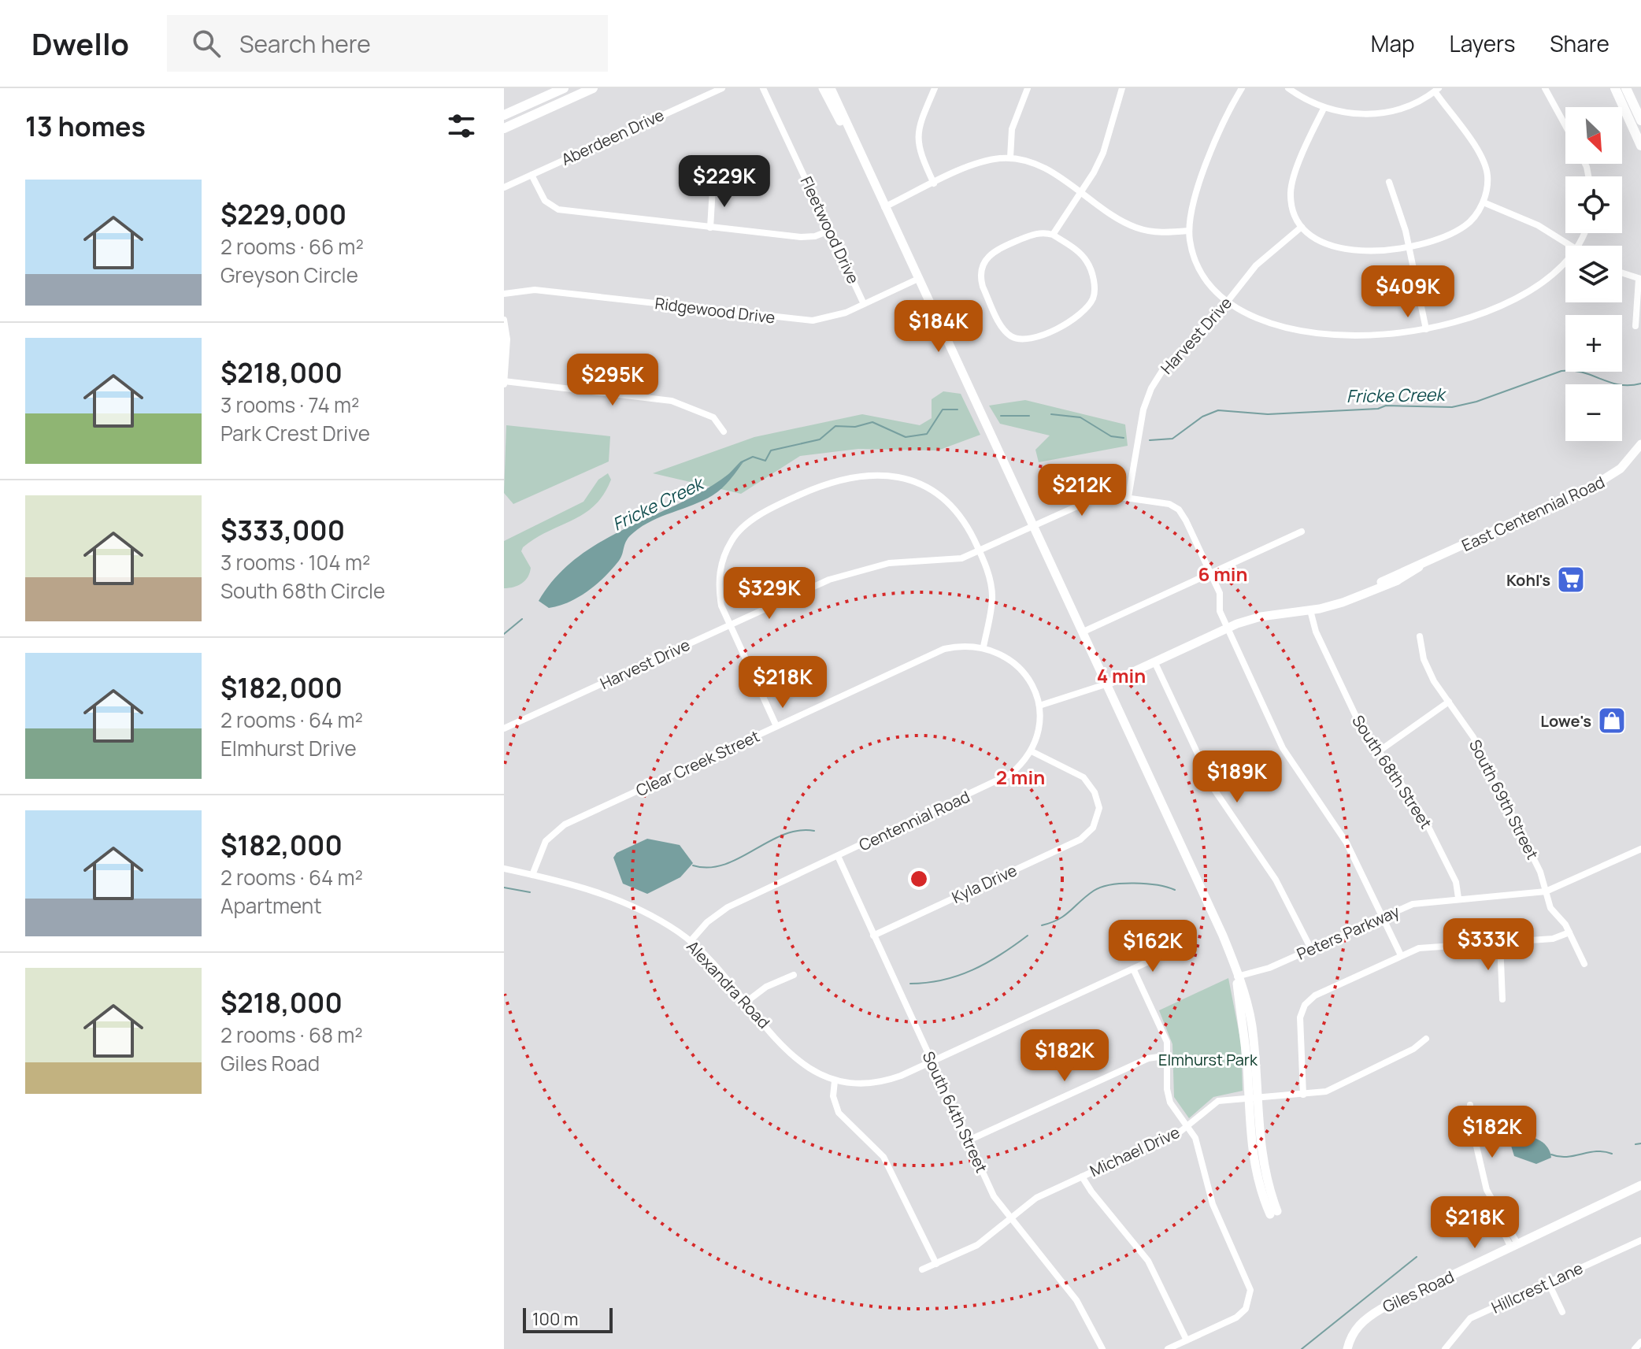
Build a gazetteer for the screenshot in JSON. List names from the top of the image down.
{
  "streets": {
    "street": [
      "Aberdeen Drive",
      "Fleetwood Drive",
      "Ridgewood Drive",
      "Harvest Drive",
      "East Centennial Road",
      "Clear Creek Street",
      "South 68th Street",
      "South 69th Street",
      "Centennial Road",
      "Kyla Drive",
      "Peters Parkway",
      "Alexandra Road",
      "South 64th Street",
      "Michael Drive",
      "Hillcrest Lane",
      "Giles Road"
    ]
  },
  "crossings": [
    ["Fleetwood Drive", "Ridgewood Drive"],
    ["East Centennial Road", "South 68th Street"],
    ["Clear Creek Street", "Alexandra Road"],
    ["South 68th Street", "Peters Parkway"],
    ["South 69th Street", "Peters Parkway"],
    ["Centennial Road", "Kyla Drive"],
    ["Centennial Road", "Alexandra Road"],
    ["Centennial Road", "South 64th Street"],
    ["Kyla Drive", "South 64th Street"],
    ["South 64th Street", "Michael Drive"]
  ],
  "water": ["Fricke Creek"],
  "parks": ["Elmhurst Park"],
  "places": {
    "supermarket": ["Kohl's"],
    "shop": ["Lowe's"]
  },
  "scale_bar": "100 m",
  "north": "bottom right",
  "page": {
    "header": "Dwello",
    "search": "Search here",
    "nav": ["Map", "Layers", "Share"],
    "heading": "13 homes",
    "map_buttons": ["+", "−"],
    "price": [
      "$229K",
      "$409K",
      "$184K",
      "$295K",
      "$212K",
      "$329K",
      "$218K",
      "$189K",
      "$333K",
      "$162K",
      "$182K",
      "$182K",
      "$218K"
    ],
    "list": [
      {
        "name": "$229,000",
        "note": "2 rooms · 66 m² · Greyson Circle"
      },
      {
        "name": "$218,000",
        "note": "3 rooms · 74 m² · Park Crest Drive"
      },
      {
        "name": "$333,000",
        "note": "3 rooms · 104 m² · South 68th Circle"
      },
      {
        "name": "$182,000",
        "note": "2 rooms · 64 m² · Elmhurst Drive"
      },
      {
        "name": "$182,000",
        "note": "2 rooms · 64 m² · Apartment"
      },
      {
        "name": "$218,000",
        "note": "2 rooms · 68 m² · Giles Road"
      }
    ],
    "scale": "100 m"
  },
  "rings": ["6 min", "4 min", "2 min"]
}
